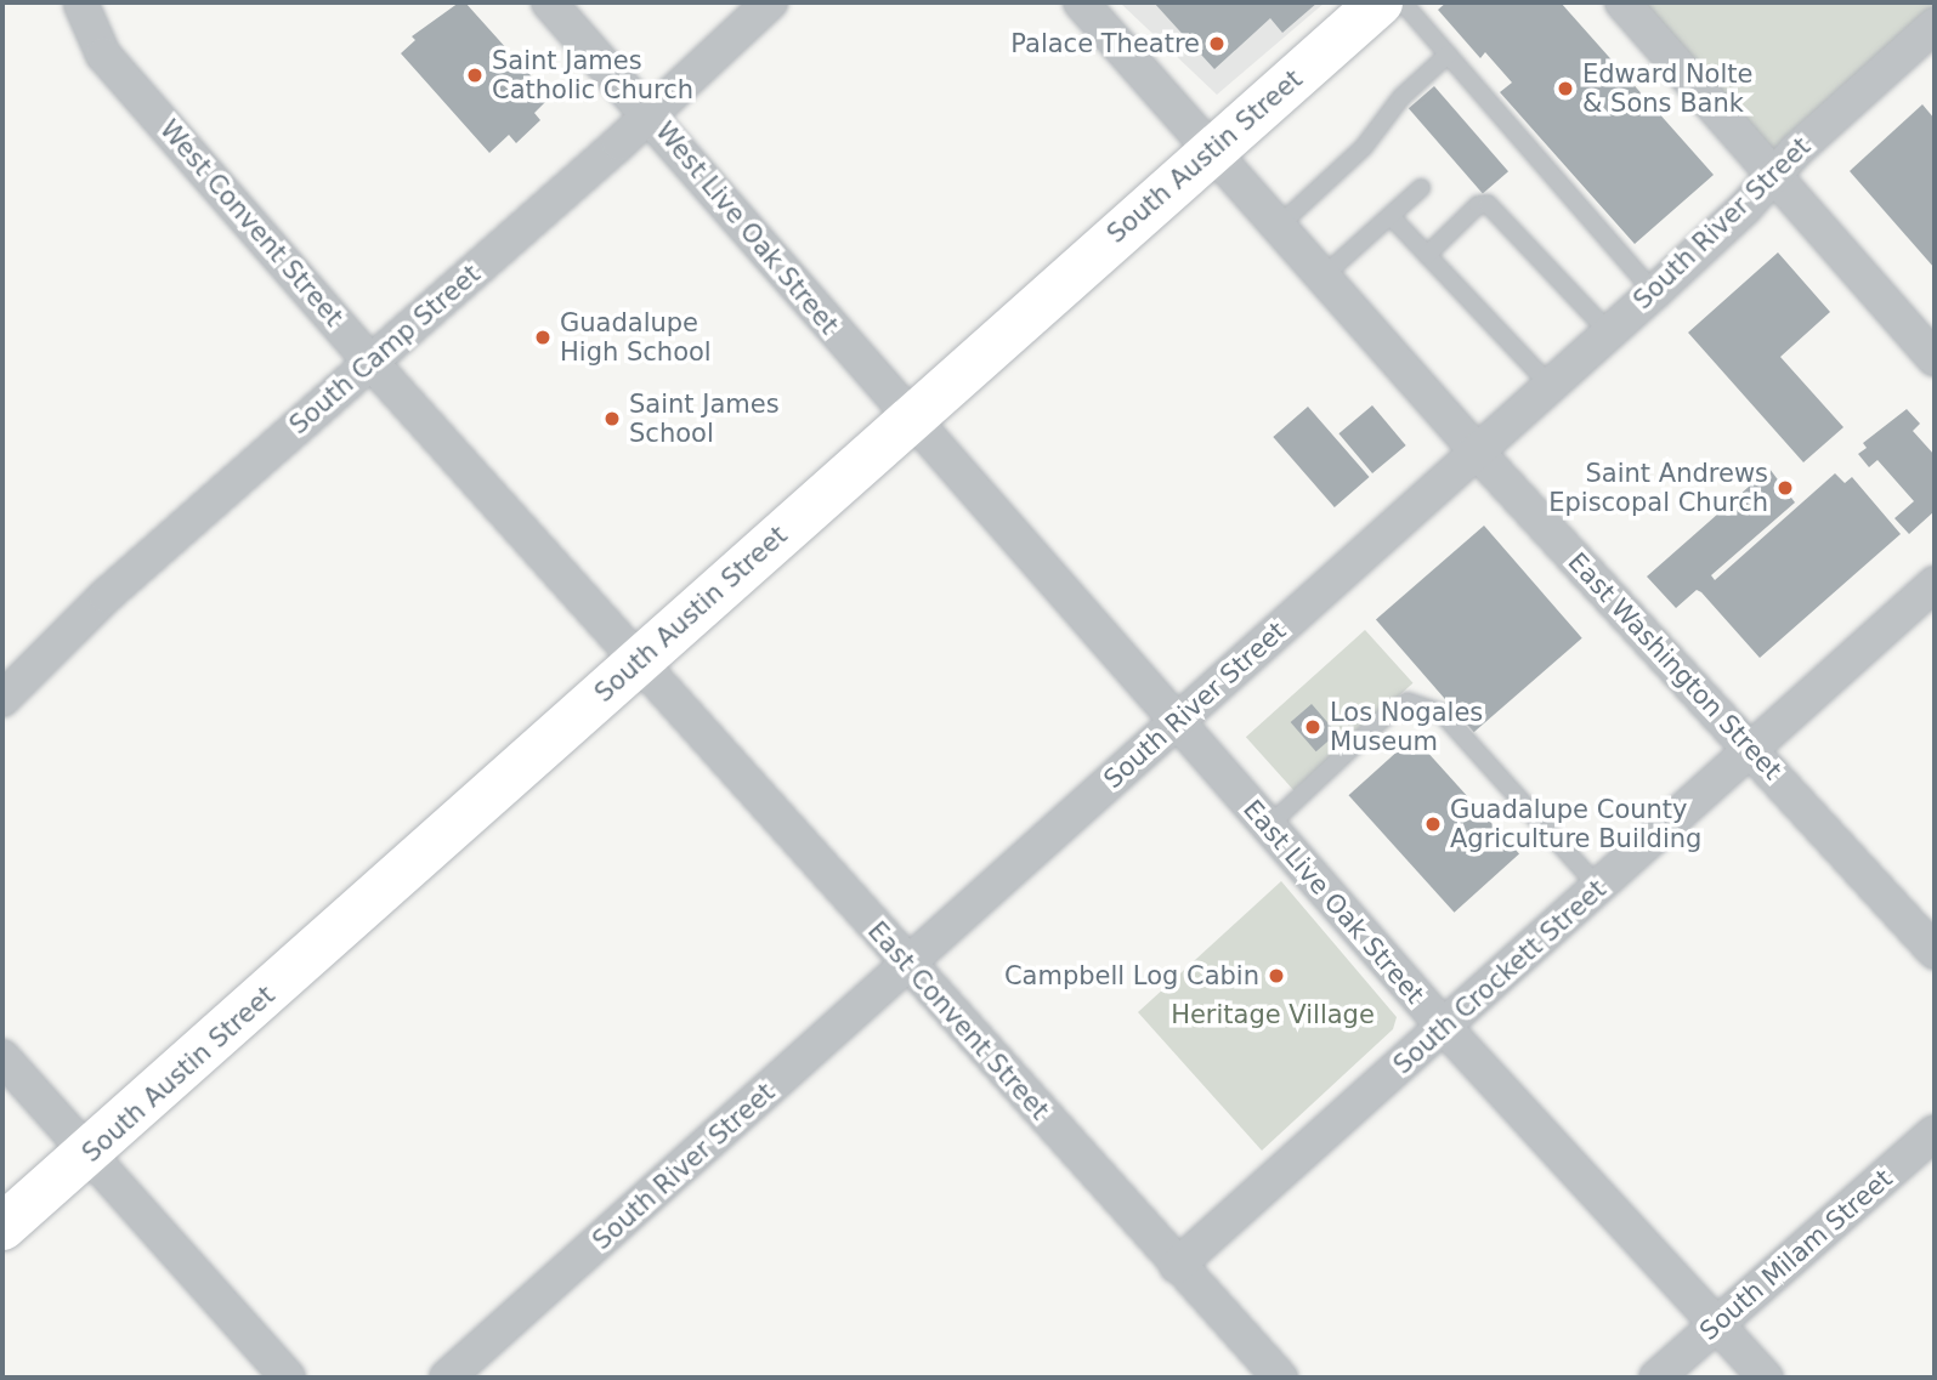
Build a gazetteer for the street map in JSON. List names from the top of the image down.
{
  "streets": {
    "main road": ["South Austin Street"],
    "street": [
      "West Convent Street",
      "South River Street",
      "West Live Oak Street",
      "South Camp Street",
      "East Washington Street",
      "East Live Oak Street",
      "South Crockett Street",
      "East Convent Street",
      "South Milam Street"
    ]
  },
  "crossings": [
    ["South Austin Street", "West Convent Street"],
    ["South Austin Street", "West Live Oak Street"],
    ["South Austin Street", "East Washington Street"],
    ["South Austin Street", "East Live Oak Street"],
    ["South Austin Street", "East Convent Street"],
    ["West Convent Street", "South Camp Street"],
    ["West Convent Street", "East Convent Street"],
    ["South River Street", "East Washington Street"],
    ["South River Street", "East Live Oak Street"],
    ["South River Street", "East Convent Street"],
    ["West Live Oak Street", "South Camp Street"],
    ["West Live Oak Street", "East Live Oak Street"],
    ["East Washington Street", "South Crockett Street"],
    ["East Live Oak Street", "South Crockett Street"],
    ["East Live Oak Street", "South Milam Street"],
    ["South Crockett Street", "East Convent Street"]
  ],
  "parks": ["Heritage Village"],
  "places": [
    "Palace Theatre",
    "Saint James Catholic Church",
    "Edward Nolte & Sons Bank",
    "Guadalupe High School",
    "Saint James School",
    "Saint Andrews Episcopal Church",
    "Los Nogales Museum",
    "Guadalupe County Agriculture Building",
    "Campbell Log Cabin"
  ]
}
